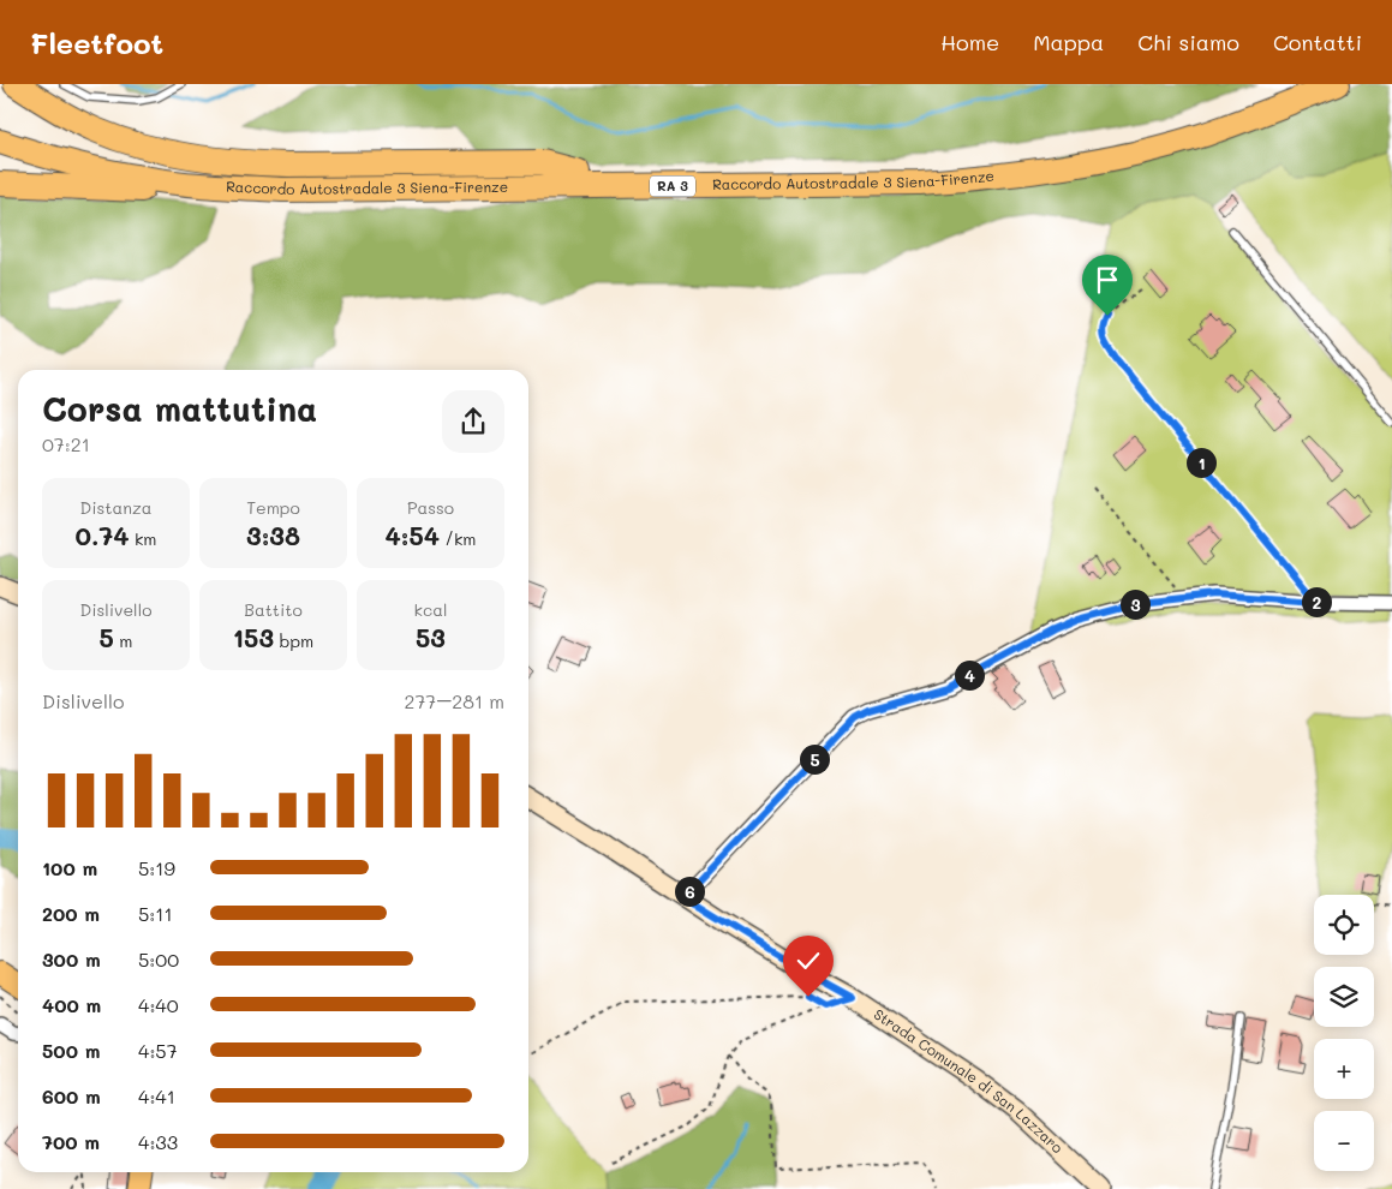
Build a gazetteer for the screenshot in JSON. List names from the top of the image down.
{
  "streets": {
    "highway": ["Raccordo Autostradale 3 Siena-Firenze", "RA 3"],
    "street": ["Strada Comunale di San Lazzaro"]
  },
  "page": {
    "header": "Fleetfoot",
    "nav": [
      "Home",
      "Mappa",
      "Chi siamo",
      "Contatti"
    ],
    "heading": ["Corsa mattutina", "07:21"],
    "pins": [
      "1",
      "2",
      "3",
      "4",
      "5",
      "6"
    ],
    "stats": [
      ["Distanza", "0.74 km"],
      ["Tempo", "3:38"],
      ["Passo", "4:54 /km"],
      ["Dislivello", "5 m"],
      ["Battito", "153 bpm"],
      ["kcal", "53"]
    ],
    "chart": ["Dislivello", "277–281 m"],
    "list": [
      {
        "name": "100 m",
        "note": "5:19"
      },
      {
        "name": "200 m",
        "note": "5:11"
      },
      {
        "name": "300 m",
        "note": "5:00"
      },
      {
        "name": "400 m",
        "note": "4:40"
      },
      {
        "name": "500 m",
        "note": "4:57"
      },
      {
        "name": "600 m",
        "note": "4:41"
      },
      {
        "name": "700 m",
        "note": "4:33"
      }
    ],
    "map_buttons": ["+", "−"]
  }
}
